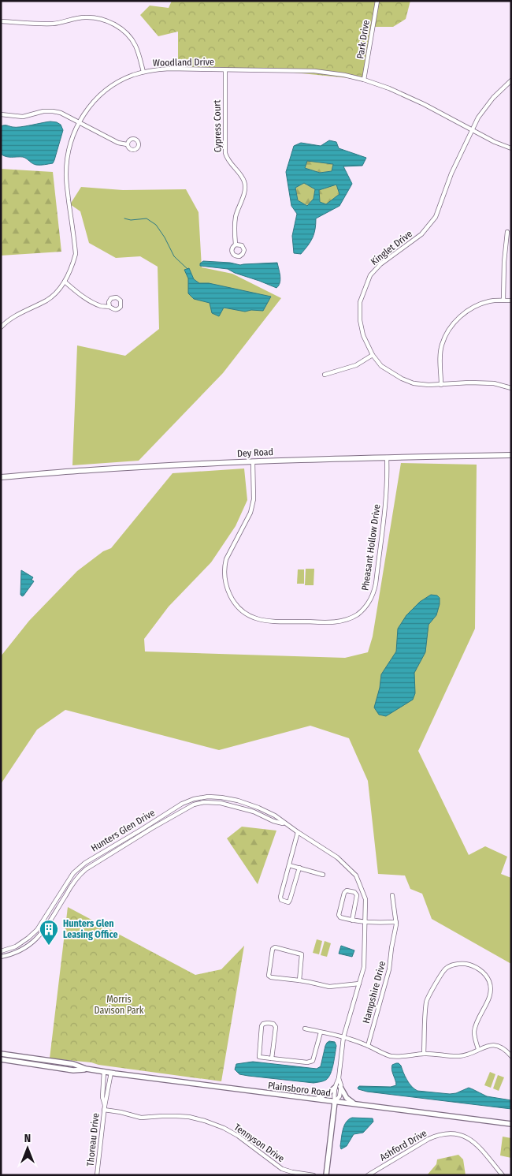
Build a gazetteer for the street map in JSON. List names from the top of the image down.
{
  "streets": {
    "main road": ["Dey Road"],
    "street": [
      "Park Drive",
      "Woodland Drive",
      "Cypress Court",
      "Kinglet Drive",
      "Pheasant Hollow Drive",
      "Hunters Glen Drive",
      "Hampshire Drive",
      "Plainsboro Road",
      "Thoreau Drive",
      "Tennyson Drive",
      "Ashford Drive"
    ]
  },
  "crossings": [
    ["Park Drive", "Woodland Drive"],
    ["Woodland Drive", "Cypress Court"],
    ["Woodland Drive", "Kinglet Drive"],
    ["Dey Road", "Pheasant Hollow Drive"],
    ["Plainsboro Road", "Thoreau Drive"],
    ["Thoreau Drive", "Tennyson Drive"]
  ],
  "parks": ["Morris Davison Park"],
  "places": {
    "building": ["Hunters Glen Leasing Office"]
  },
  "north": "top"
}
